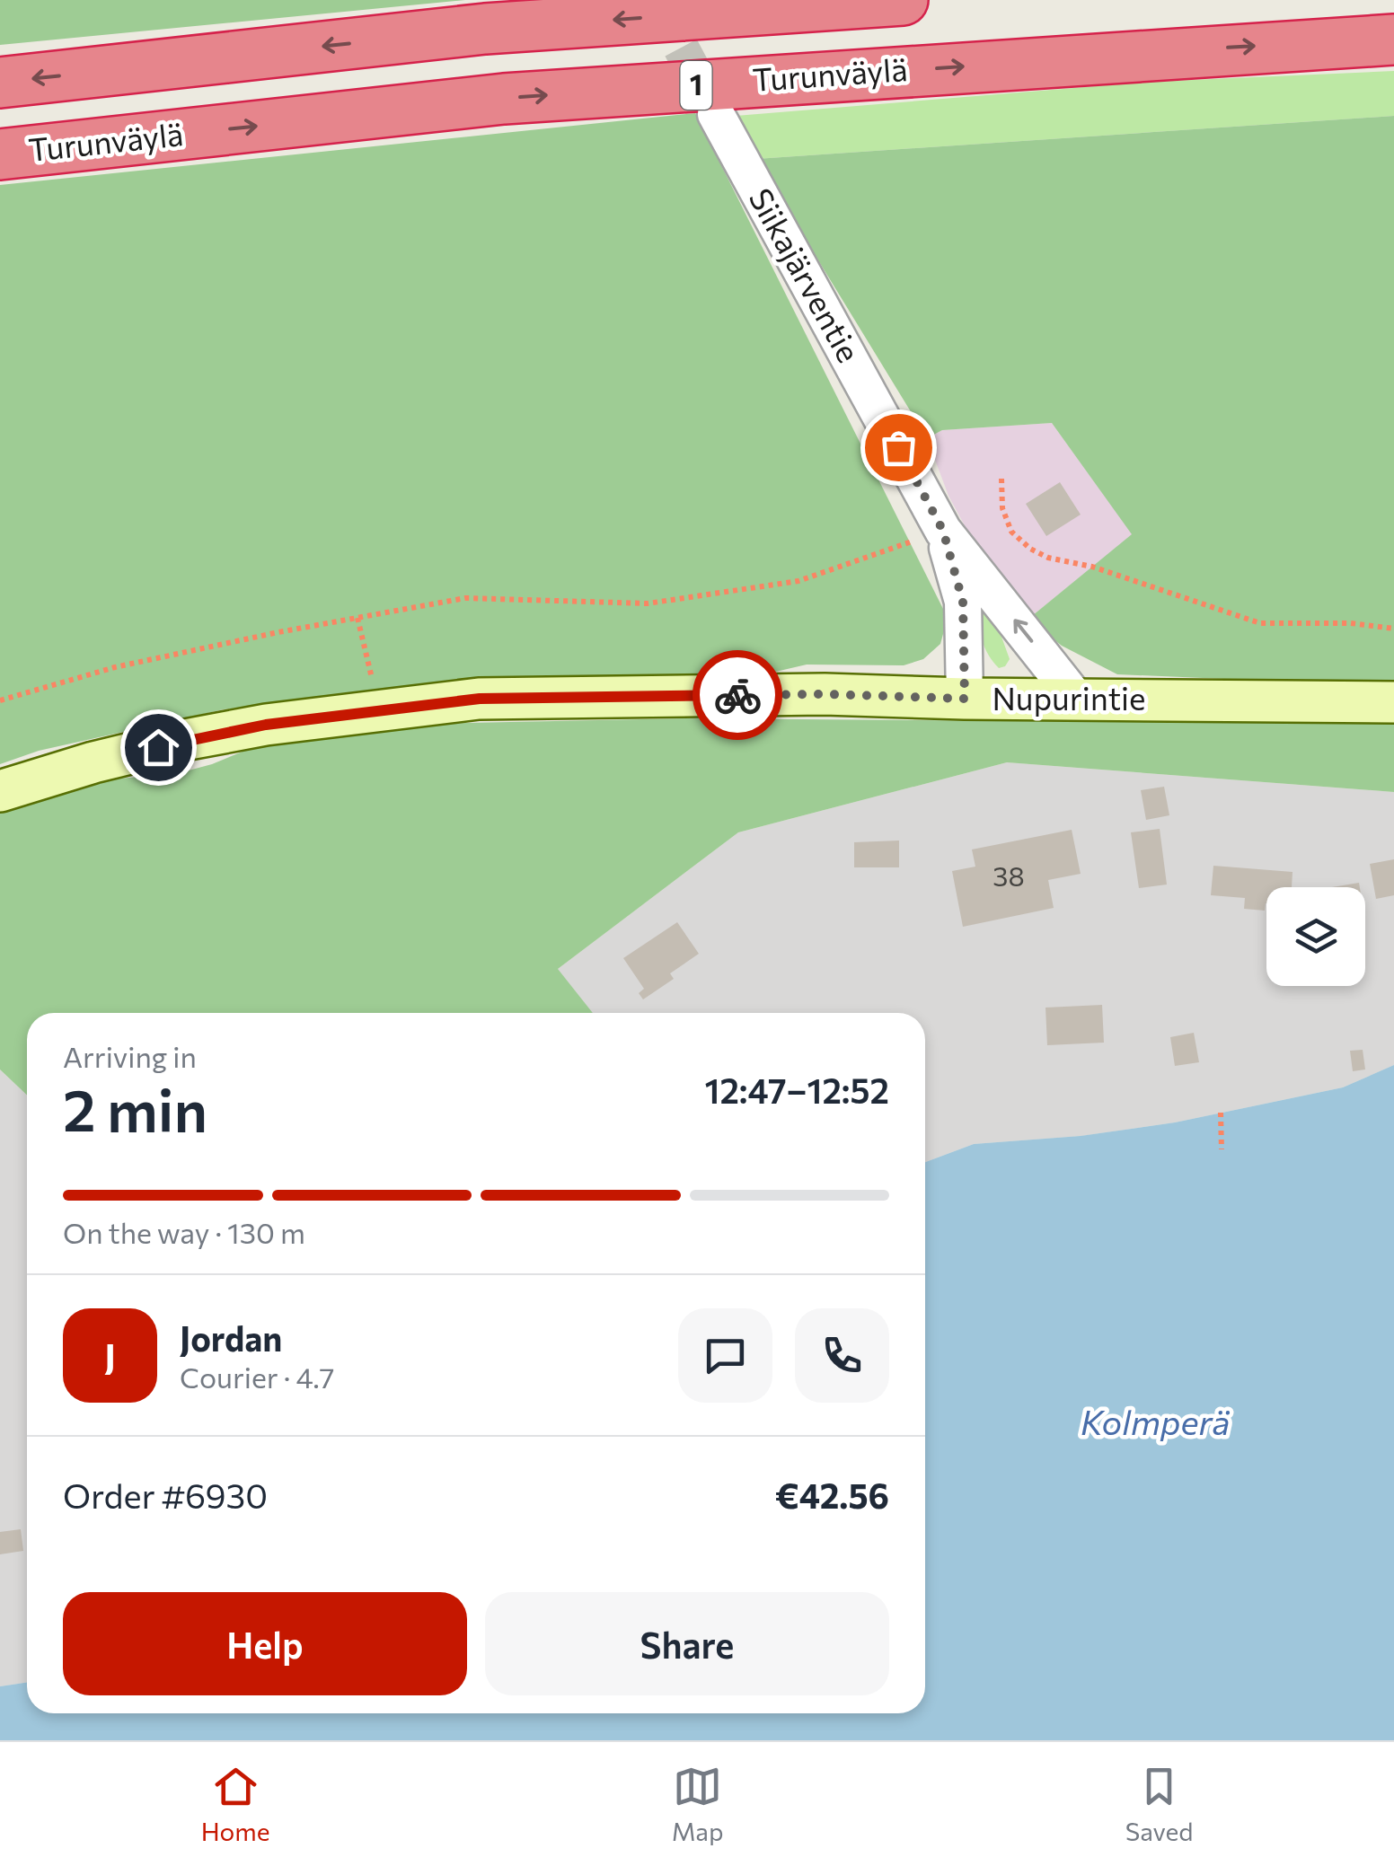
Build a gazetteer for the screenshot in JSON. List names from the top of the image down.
{
  "streets": {
    "highway": ["Turunväylä", "1"],
    "main road": ["Nupurintie"],
    "street": ["Siikajärventie"]
  },
  "water": ["Kolmperä"],
  "house_numbers": ["38"],
  "page": {
    "heading": ["2 min", "Arriving in", "12:47–12:52"],
    "panel": [
      "Jordan",
      "Courier · 4.7",
      "Order #6930",
      "€42.56"
    ],
    "bar": "On the way · 130 m",
    "round": "J",
    "buttons": ["Help", "Share"],
    "tabs": ["Home", "Map", "Saved"]
  }
}
